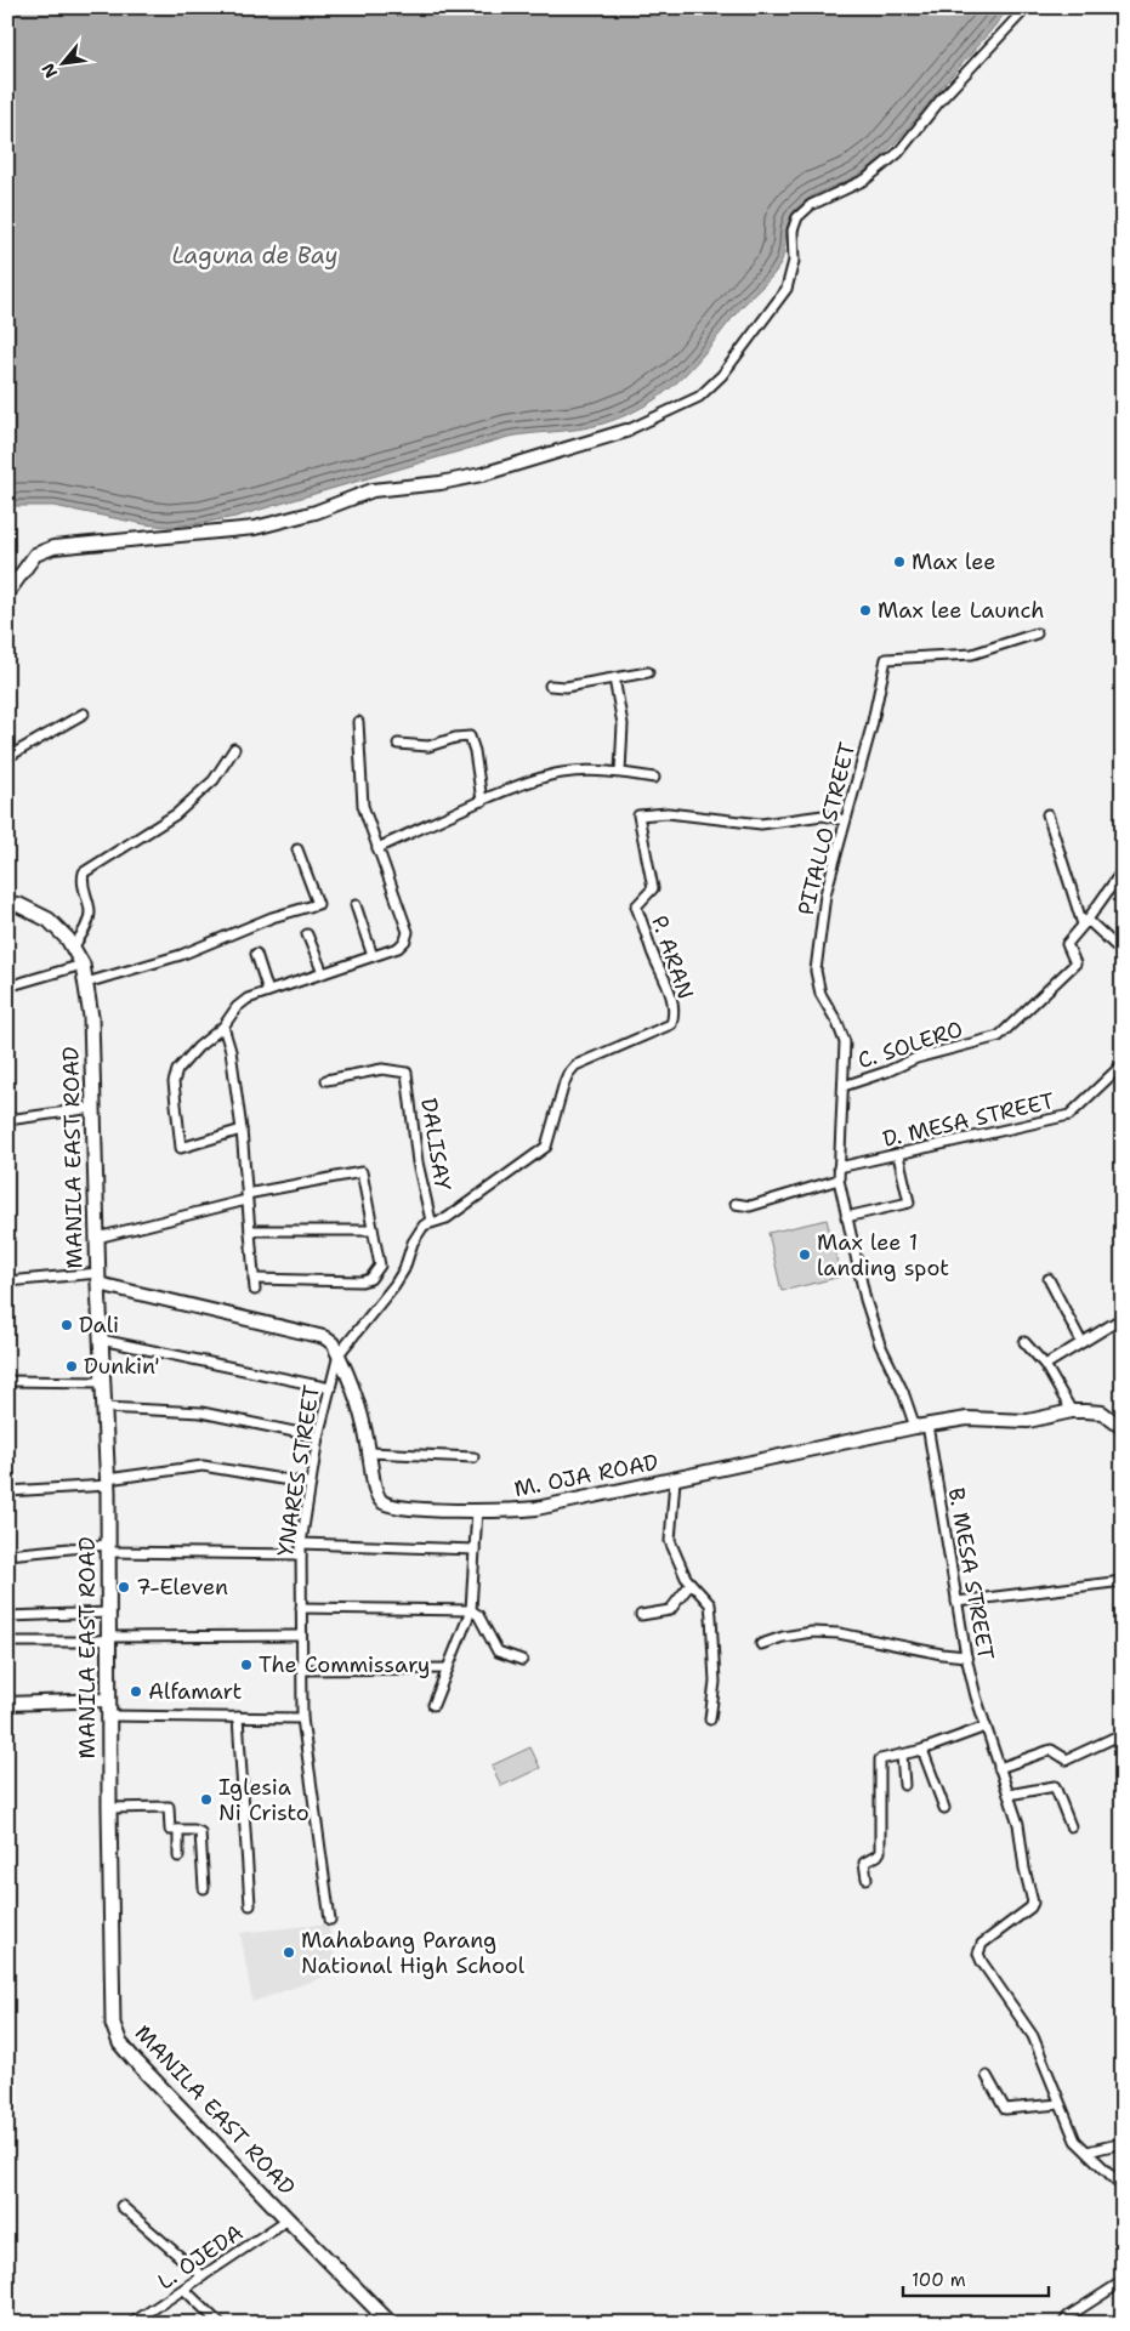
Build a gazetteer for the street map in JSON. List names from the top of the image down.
{
  "streets": {
    "main road": ["MANILA EAST ROAD"],
    "street": [
      "PITALLO STREET",
      "P. ARAN",
      "C. SOLERO",
      "D. MESA STREET",
      "DALISAY",
      "YNARES STREET",
      "M. OJA ROAD",
      "B. MESA STREET",
      "L. OJEDA"
    ]
  },
  "crossings": [
    ["PITALLO STREET", "P. ARAN"],
    ["PITALLO STREET", "C. SOLERO"],
    ["PITALLO STREET", "D. MESA STREET"],
    ["PITALLO STREET", "M. OJA ROAD"],
    ["PITALLO STREET", "B. MESA STREET"],
    ["P. ARAN", "DALISAY"],
    ["MANILA EAST ROAD", "M. OJA ROAD"],
    ["MANILA EAST ROAD", "L. OJEDA"],
    ["YNARES STREET", "M. OJA ROAD"],
    ["M. OJA ROAD", "B. MESA STREET"]
  ],
  "water": ["Laguna de Bay"],
  "places": [
    "Max lee",
    "Max lee Launch",
    "Max lee 1 landing spot",
    "Dali",
    "Dunkin'",
    "7-Eleven",
    "The Commissary",
    "Alfamart",
    "Iglesia Ni Cristo",
    "Mahabang Parang National High School"
  ],
  "scale_bar": "100 m",
  "north": "bottom left"
}
